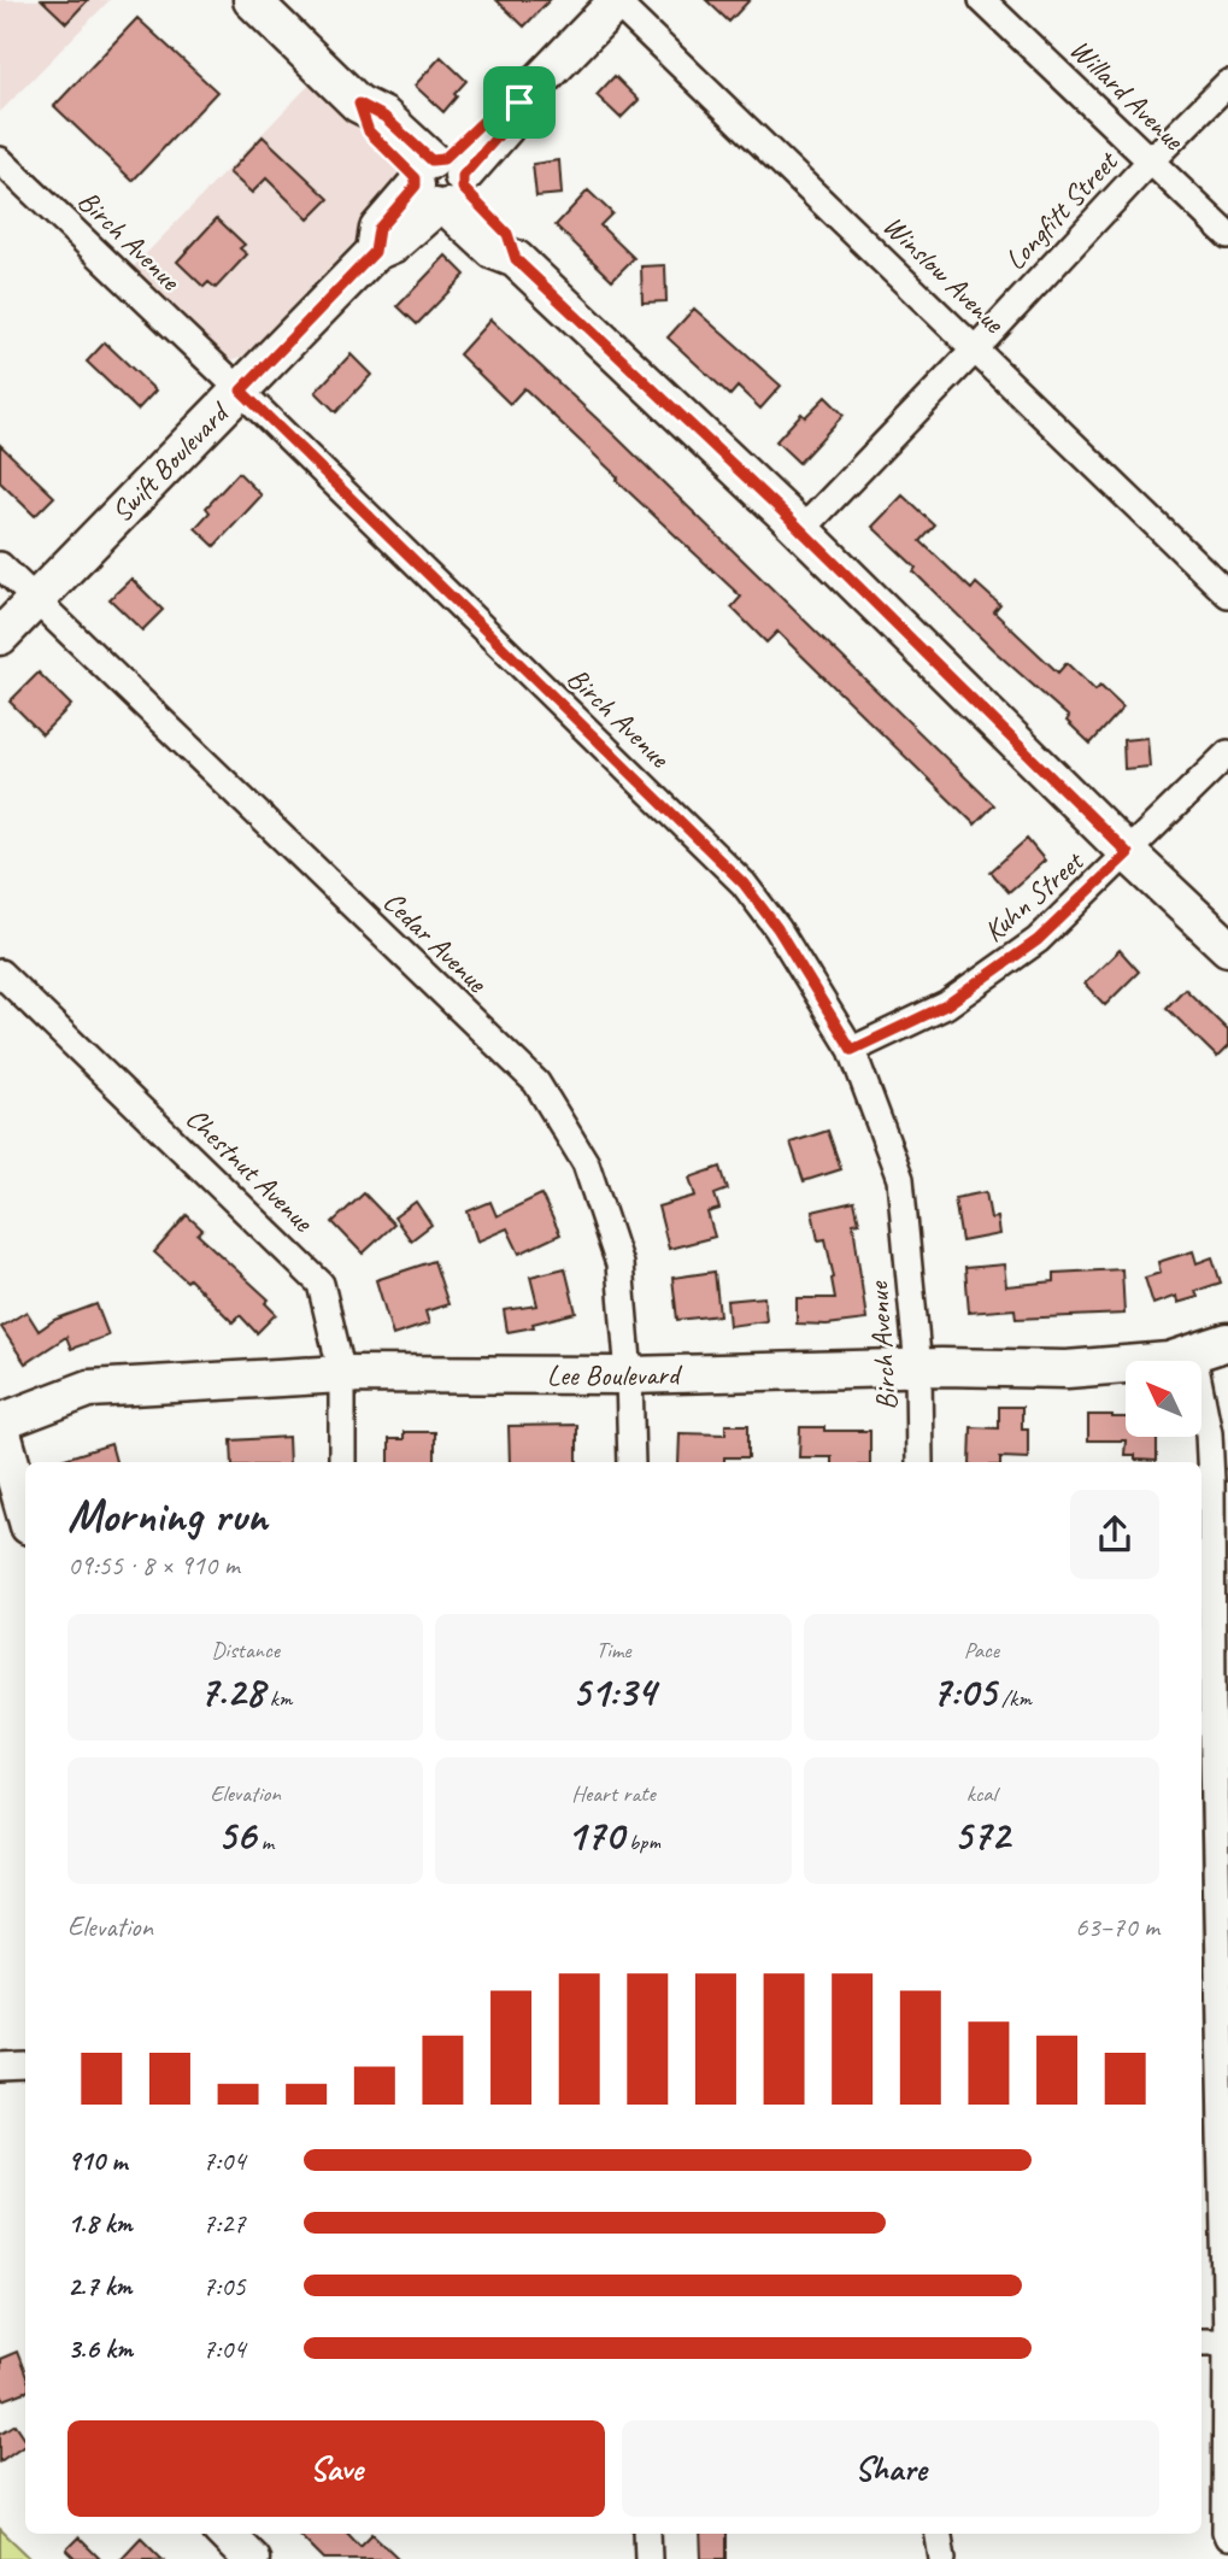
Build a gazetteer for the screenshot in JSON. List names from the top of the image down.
{
  "streets": {
    "street": [
      "Willard Avenue",
      "Longfitt Street",
      "Birch Avenue",
      "Winslow Avenue",
      "Swift Boulevard",
      "Kuhn Street",
      "Cedar Avenue",
      "Chestnut Avenue",
      "Lee Boulevard"
    ]
  },
  "crossings": [
    ["Willard Avenue", "Longfitt Street"],
    ["Longfitt Street", "Winslow Avenue"],
    ["Birch Avenue", "Swift Boulevard"],
    ["Birch Avenue", "Kuhn Street"],
    ["Birch Avenue", "Lee Boulevard"],
    ["Winslow Avenue", "Swift Boulevard"],
    ["Swift Boulevard", "Cedar Avenue"],
    ["Cedar Avenue", "Lee Boulevard"],
    ["Chestnut Avenue", "Lee Boulevard"]
  ],
  "north": "top left",
  "page": {
    "heading": ["Morning run", "09:55 · 8 × 910 m"],
    "stats": [
      ["Distance", "7.28 km"],
      ["Time", "51:34"],
      ["Pace", "7:05 /km"],
      ["Elevation", "56 m"],
      ["Heart rate", "170 bpm"],
      ["kcal", "572"]
    ],
    "chart": ["Elevation", "63–70 m"],
    "list": [
      {
        "name": "910 m",
        "note": "7:04"
      },
      {
        "name": "1.8 km",
        "note": "7:27"
      },
      {
        "name": "2.7 km",
        "note": "7:05"
      },
      {
        "name": "3.6 km",
        "note": "7:04"
      }
    ],
    "buttons": ["Save", "Share"]
  }
}
